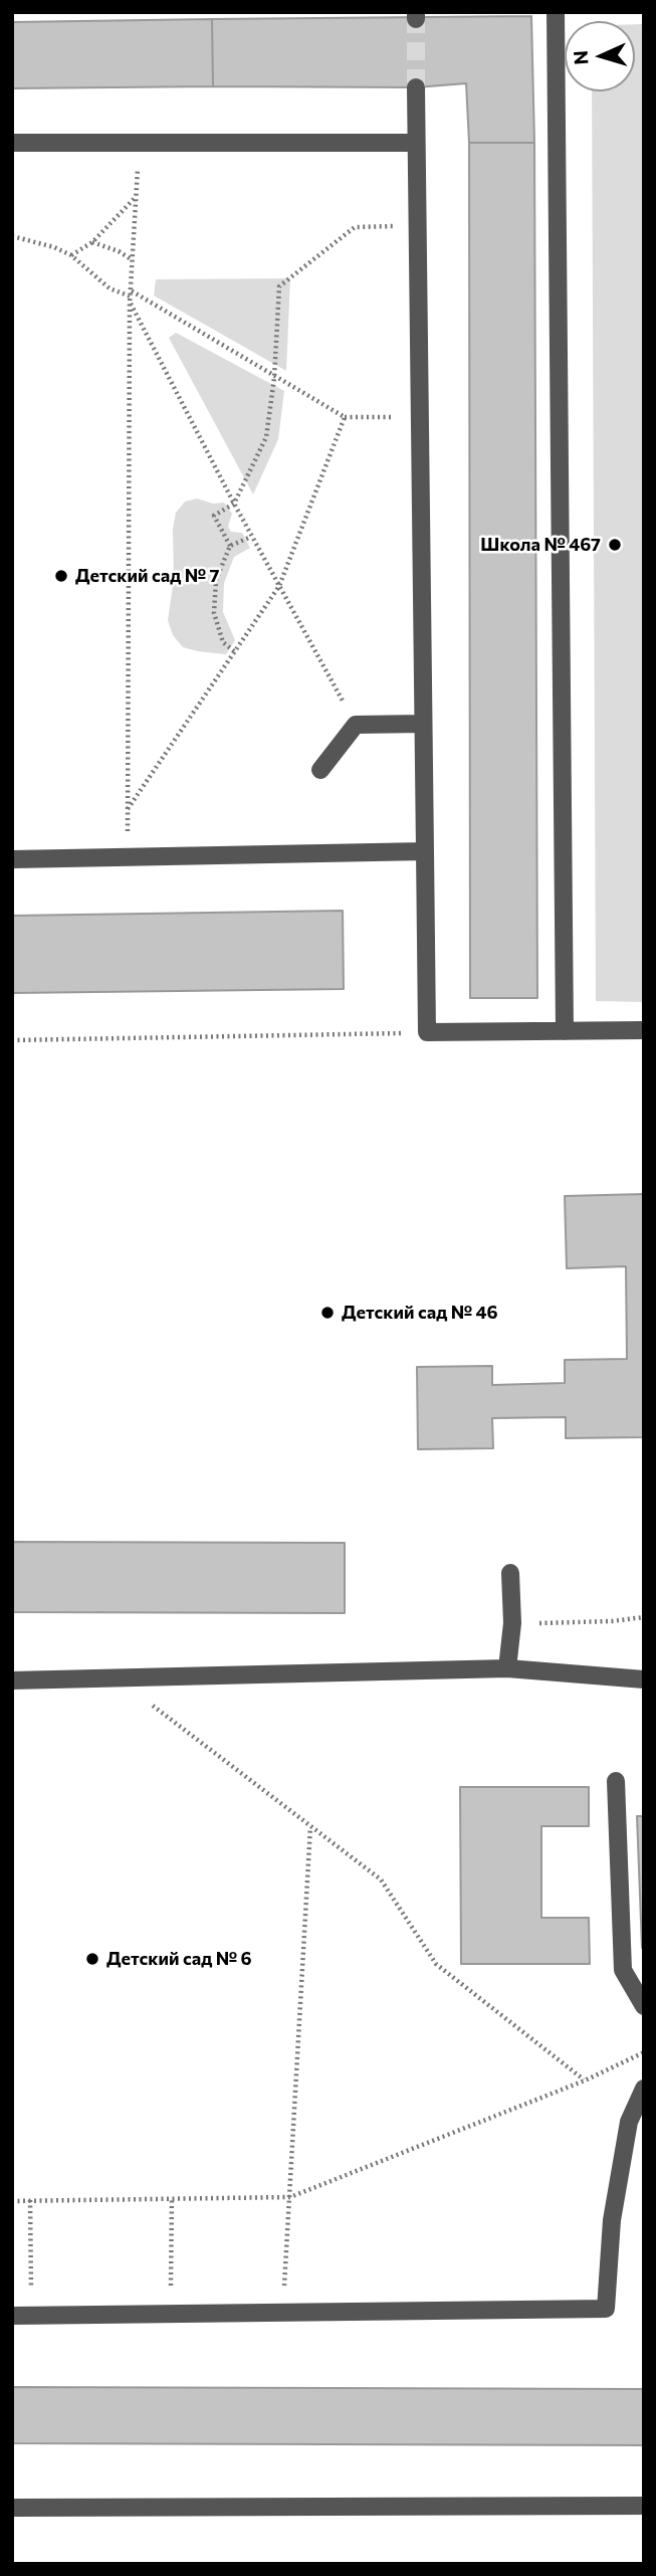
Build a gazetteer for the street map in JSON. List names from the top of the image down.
{
  "places": [
    "Школа № 467",
    "Детский сад № 7",
    "Детский сад № 46",
    "Детский сад № 6"
  ],
  "north": "left"
}
